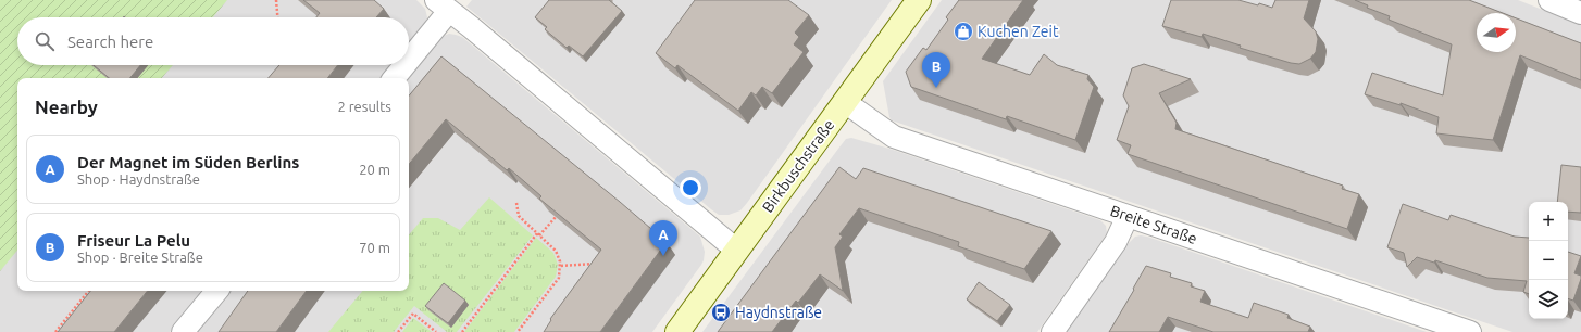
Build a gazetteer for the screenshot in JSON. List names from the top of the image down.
{
  "streets": {
    "street": ["Birkbuschstraße", "Breite Straße"]
  },
  "crossings": [
    ["Birkbuschstraße", "Breite Straße"]
  ],
  "places": {
    "shop": ["Kuchen Zeit"],
    "bus stop": ["Haydnstraße"]
  },
  "north": "right",
  "page": {
    "search": "Search here",
    "pins": ["B", "A"],
    "heading": ["Nearby", "2 results"],
    "list": [
      {
        "mark": "A",
        "name": "Der Magnet im Süden Berlins",
        "note": "Shop · Haydnstraße",
        "value": "20 m"
      },
      {
        "mark": "B",
        "name": "Friseur La Pelu",
        "note": "Shop · Breite Straße",
        "value": "70 m"
      }
    ],
    "map_buttons": ["+", "−"]
  }
}
